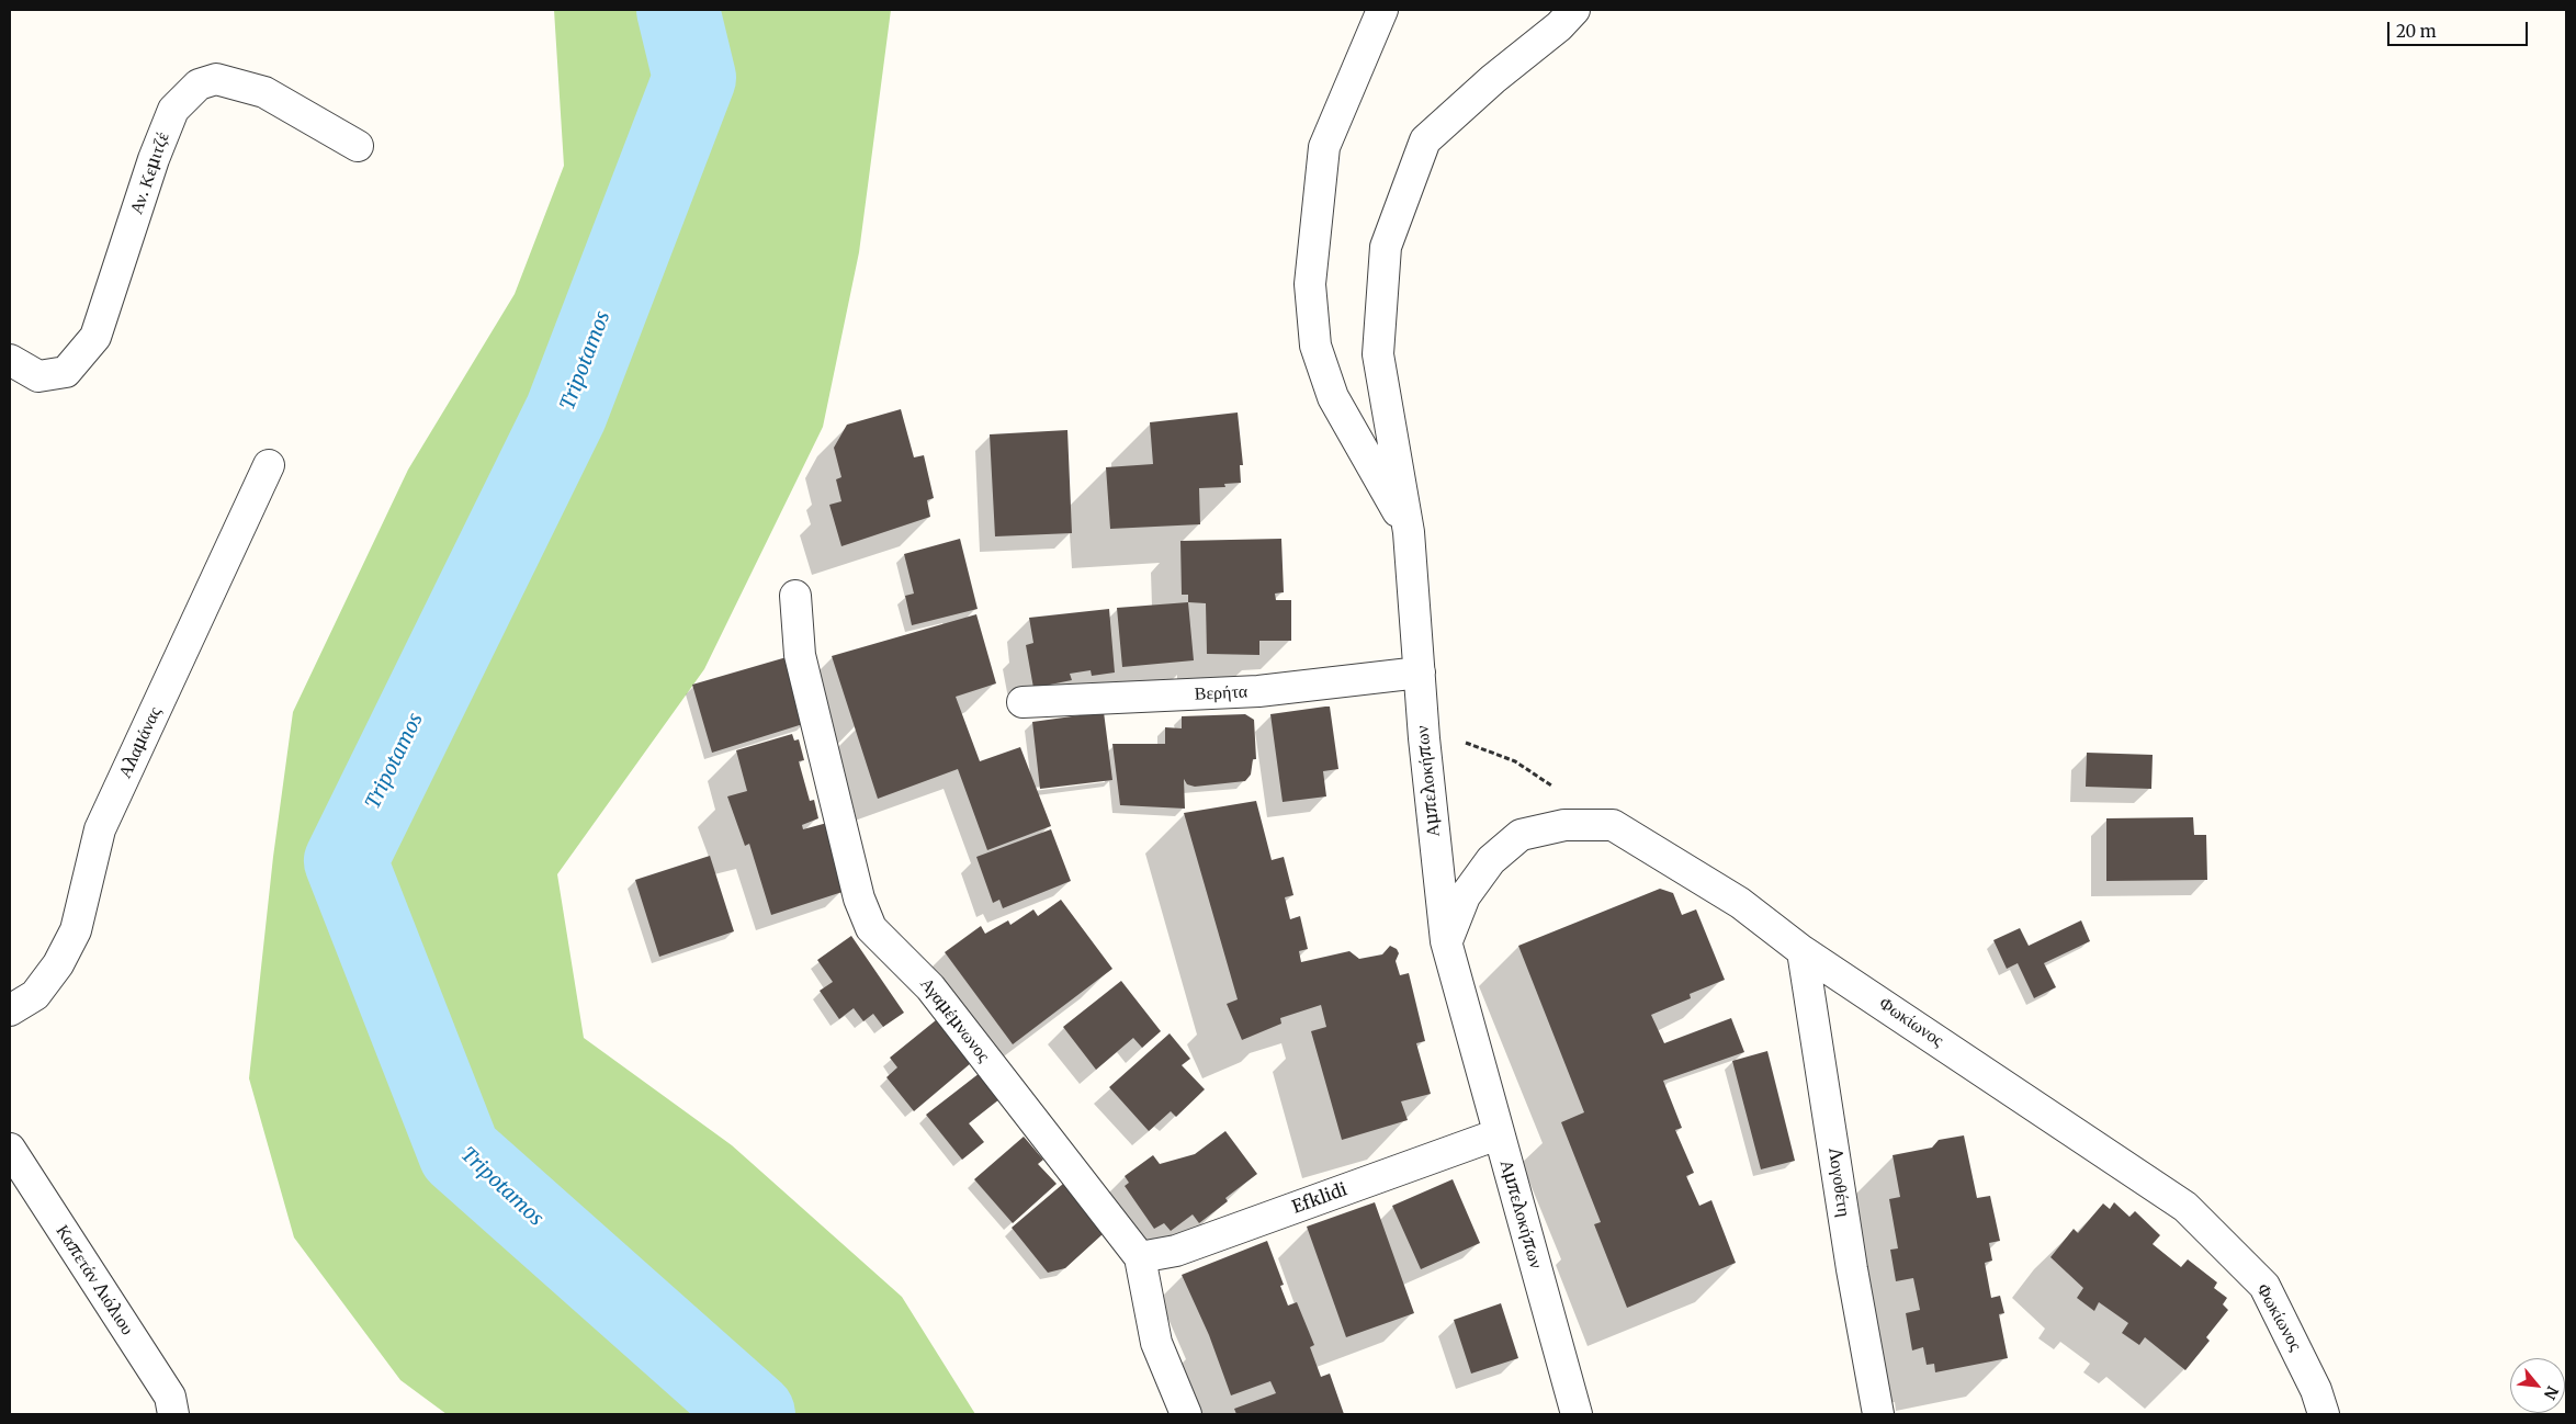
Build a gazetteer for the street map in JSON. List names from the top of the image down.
{
  "streets": {
    "street": [
      "Αν. Κεμιτζέ",
      "Βερήτα",
      "Αλαμάνας",
      "Αμπελοκήπων",
      "Αγαμέμνωνος",
      "Φωκίωνος",
      "Λογοθέτη",
      "Efklidi",
      "Καπετάν Λιόλιου"
    ]
  },
  "crossings": [
    ["Βερήτα", "Αμπελοκήπων"],
    ["Αμπελοκήπων", "Φωκίωνος"],
    ["Αμπελοκήπων", "Efklidi"],
    ["Αγαμέμνωνος", "Efklidi"],
    ["Φωκίωνος", "Λογοθέτη"]
  ],
  "water": ["Tripotamos"],
  "scale_bar": "20 m",
  "north": "bottom right"
}
